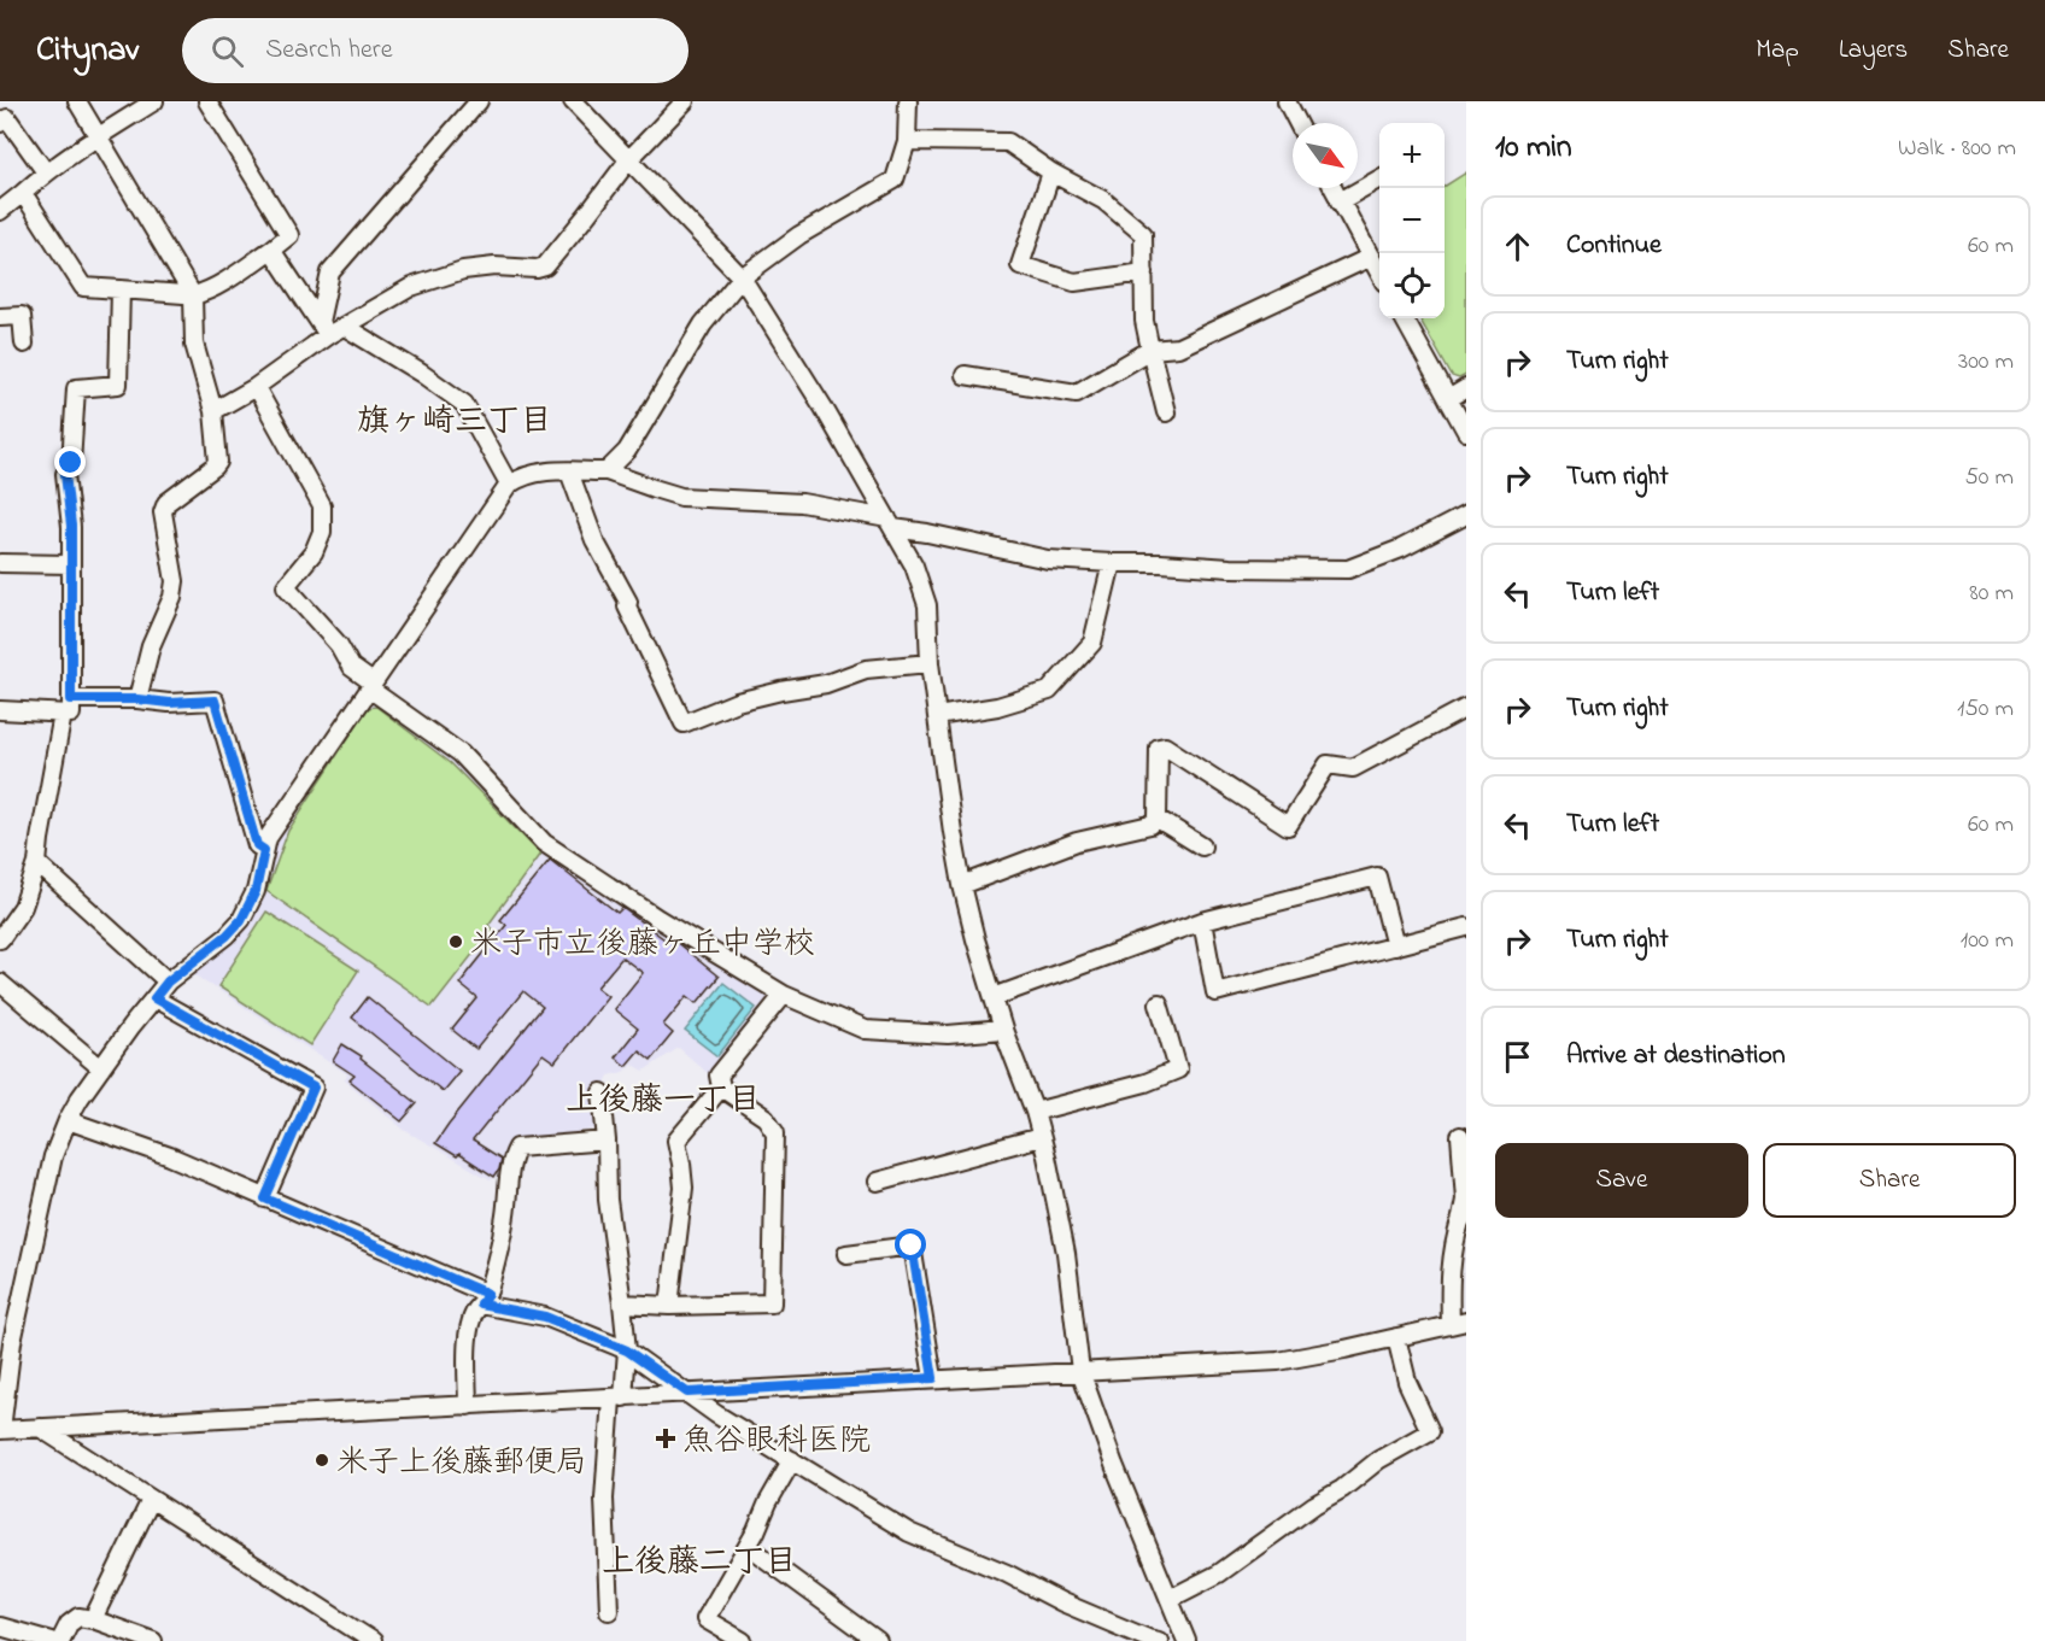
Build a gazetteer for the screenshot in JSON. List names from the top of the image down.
{
  "districts": ["旗ヶ崎三丁目", "上後藤一丁目", "上後藤二丁目"],
  "places": {
    "other": ["米子市立後藤ヶ丘中学校", "米子上後藤郵便局"],
    "health": ["魚谷眼科医院"]
  },
  "north": "bottom right",
  "page": {
    "header": "Citynav",
    "search": "Search here",
    "nav": ["Map", "Layers", "Share"],
    "heading": ["10 min", "Walk · 800 m"],
    "map_buttons": ["+", "−"],
    "list": [
      ["Continue", "60 m"],
      ["Turn right", "300 m"],
      ["Turn right", "50 m"],
      ["Turn left", "80 m"],
      ["Turn right", "150 m"],
      ["Turn left", "60 m"],
      ["Turn right", "100 m"],
      "Arrive at destination"
    ],
    "buttons": ["Save", "Share"]
  }
}
